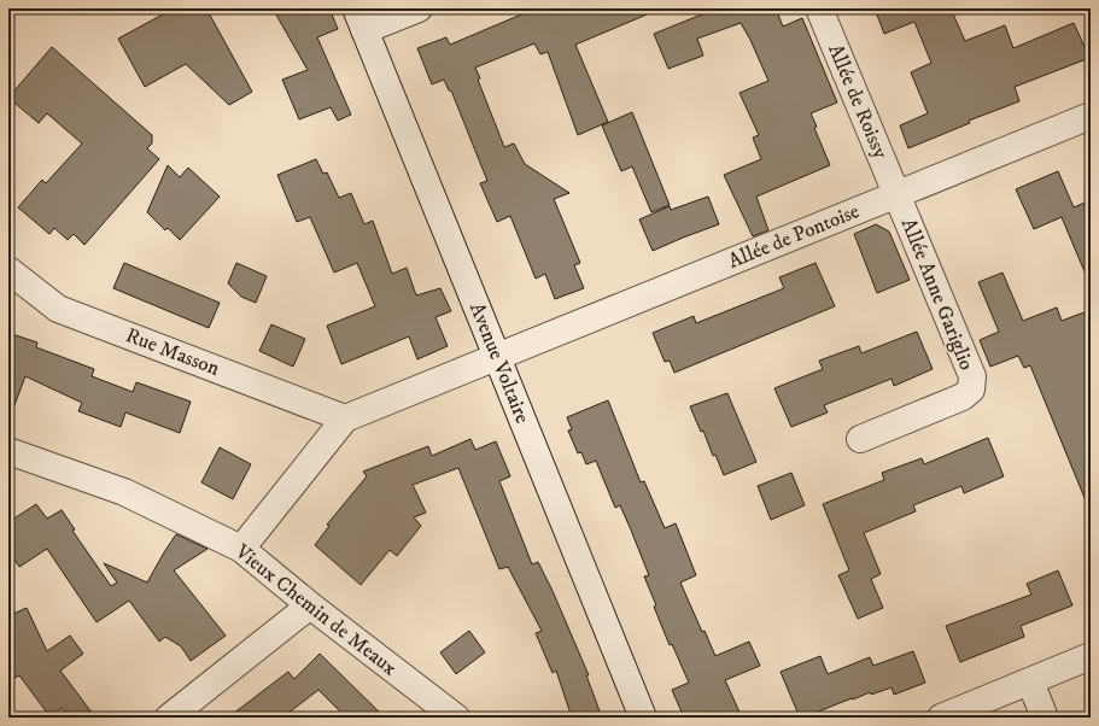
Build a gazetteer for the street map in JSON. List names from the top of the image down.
{
  "streets": {
    "street": [
      "Allée de Roissy",
      "Allée de Pontoise",
      "Allée Anne Gariglio",
      "Rue Masson",
      "Avenue Voltaire",
      "Vieux Chemin de Meaux"
    ]
  },
  "crossings": [
    ["Allée de Roissy", "Allée de Pontoise"],
    ["Allée de Roissy", "Allée Anne Gariglio"],
    ["Allée de Pontoise", "Allée Anne Gariglio"],
    ["Allée de Pontoise", "Avenue Voltaire"]
  ]
}
